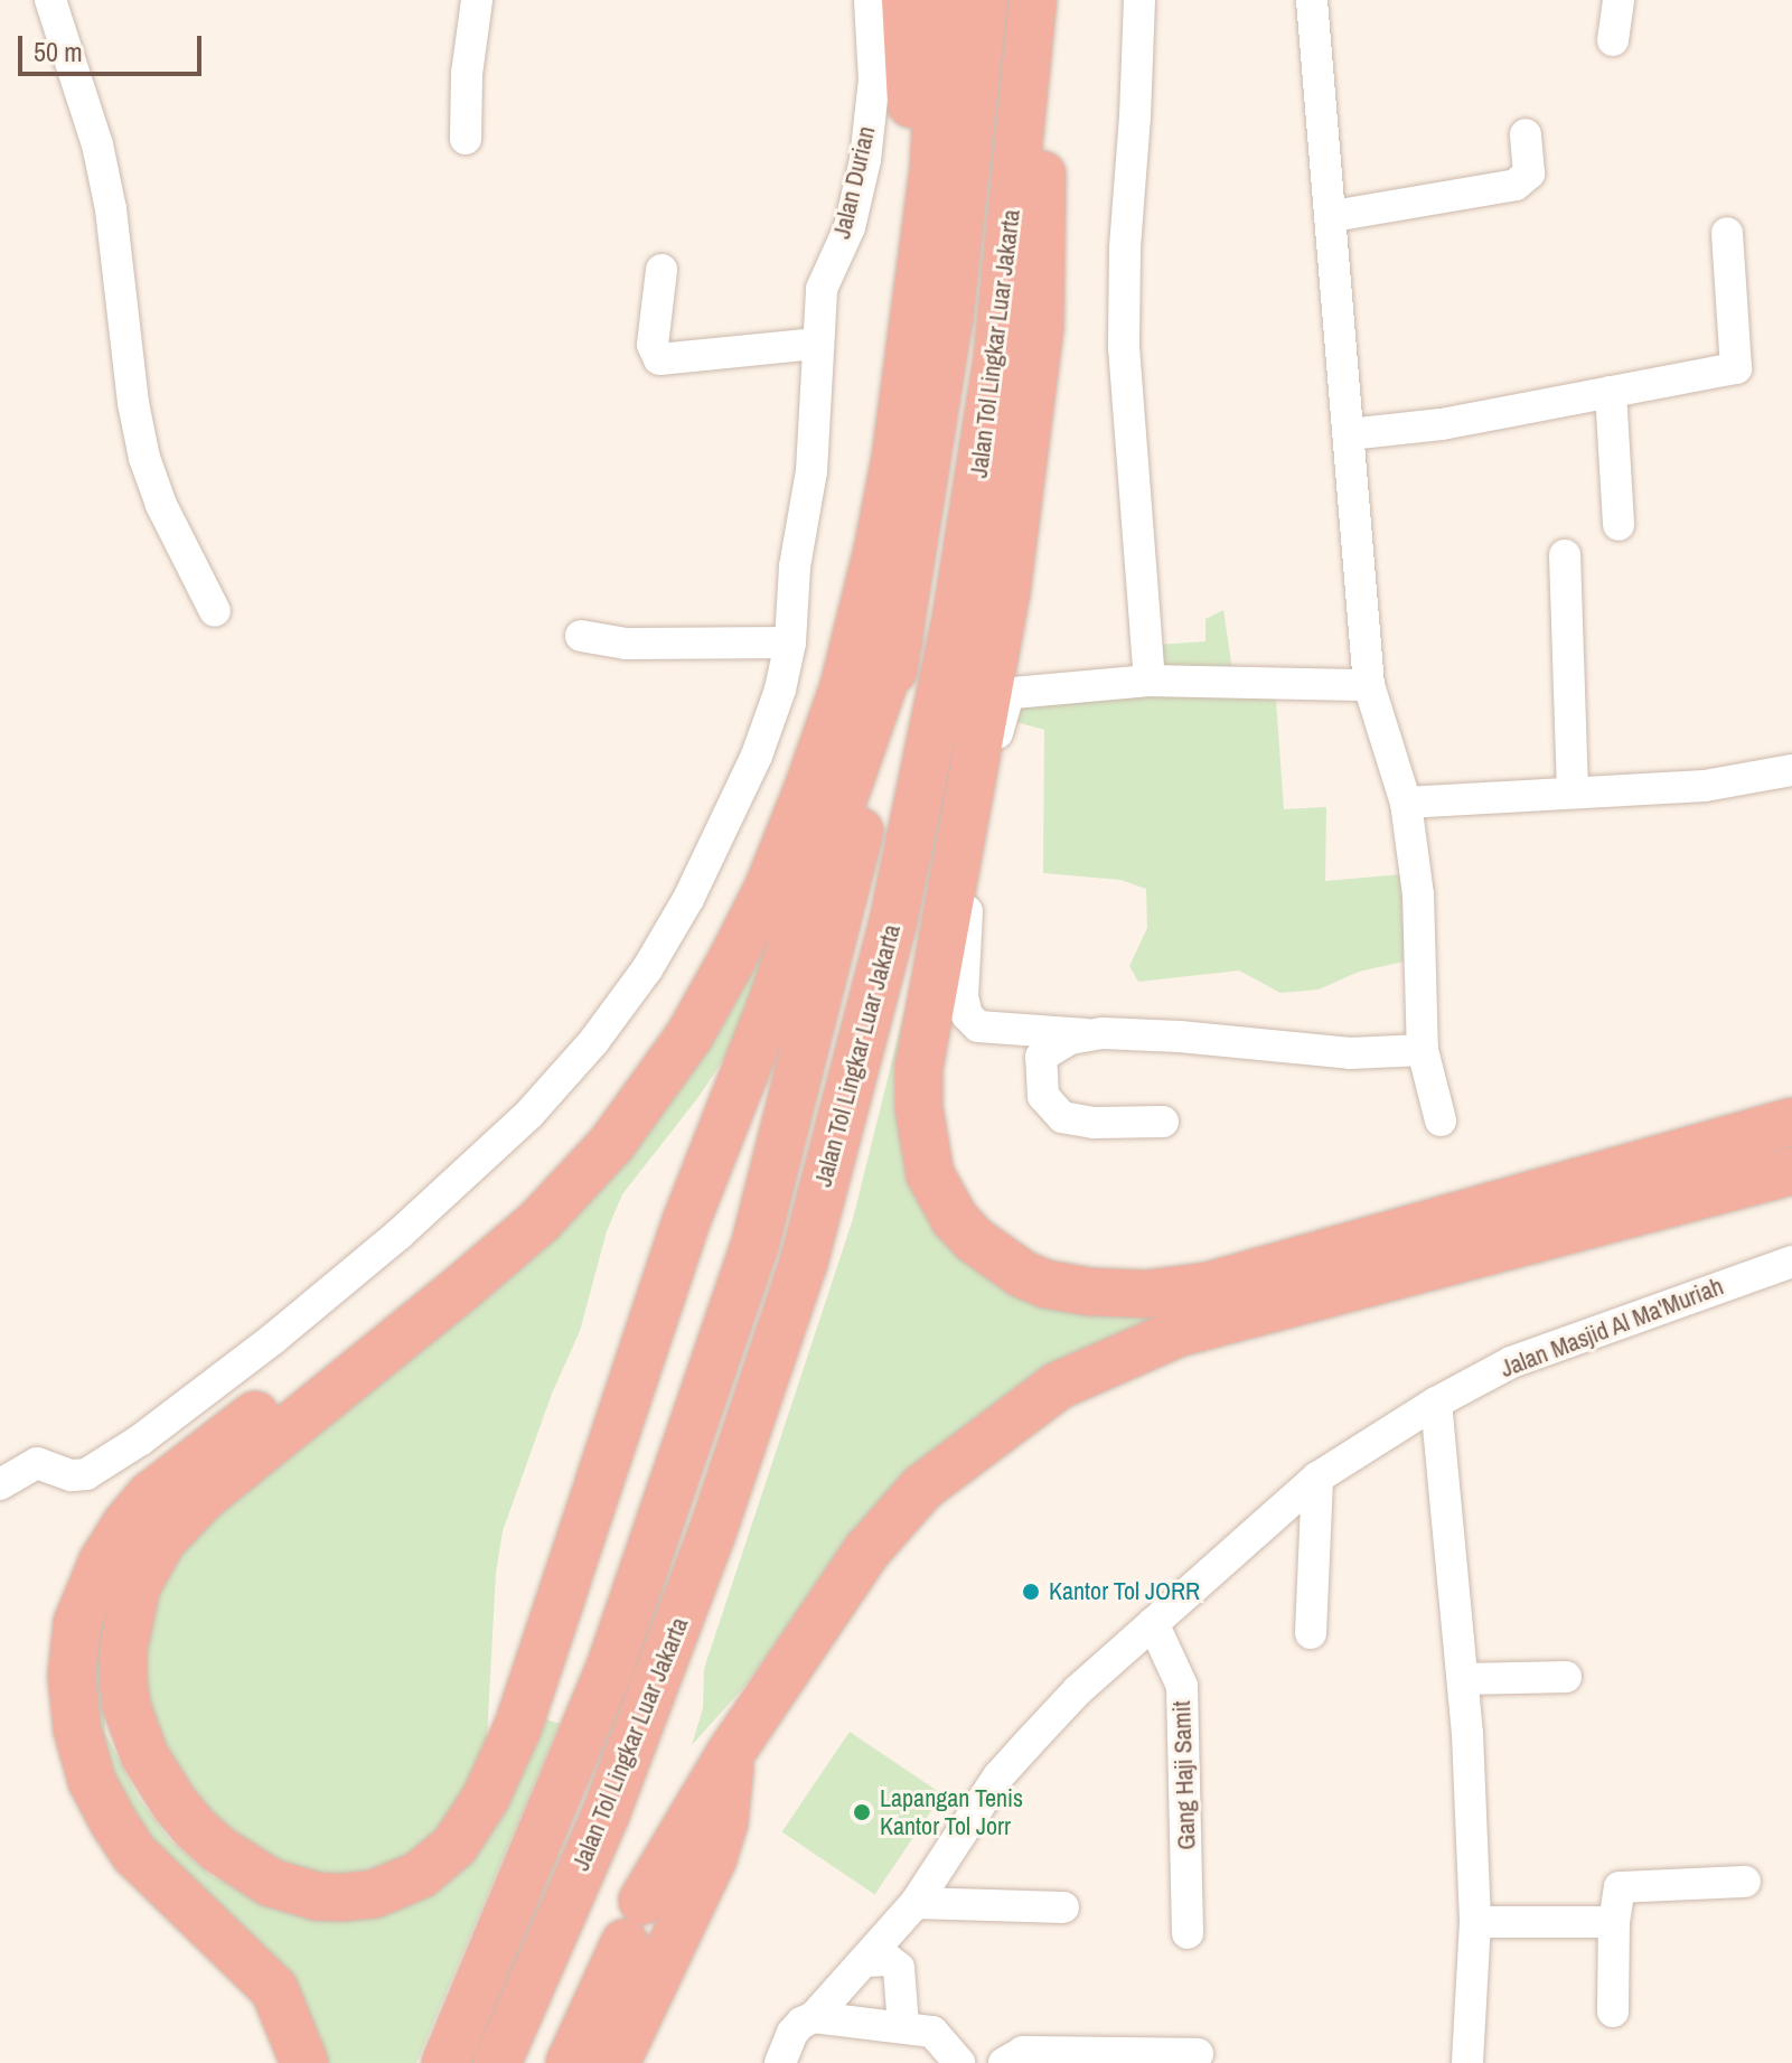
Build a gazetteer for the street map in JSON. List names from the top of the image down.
{
  "streets": {
    "highway": ["Jalan Tol Lingkar Luar Jakarta"],
    "street": ["Jalan Durian", "Jalan Masjid Al Ma'Muriah", "Gang Haji Samit"]
  },
  "crossings": [
    ["Jalan Masjid Al Ma'Muriah", "Gang Haji Samit"]
  ],
  "places": ["Kantor Tol JORR", "Lapangan Tenis Kantor Tol Jorr"],
  "scale_bar": "50 m"
}
